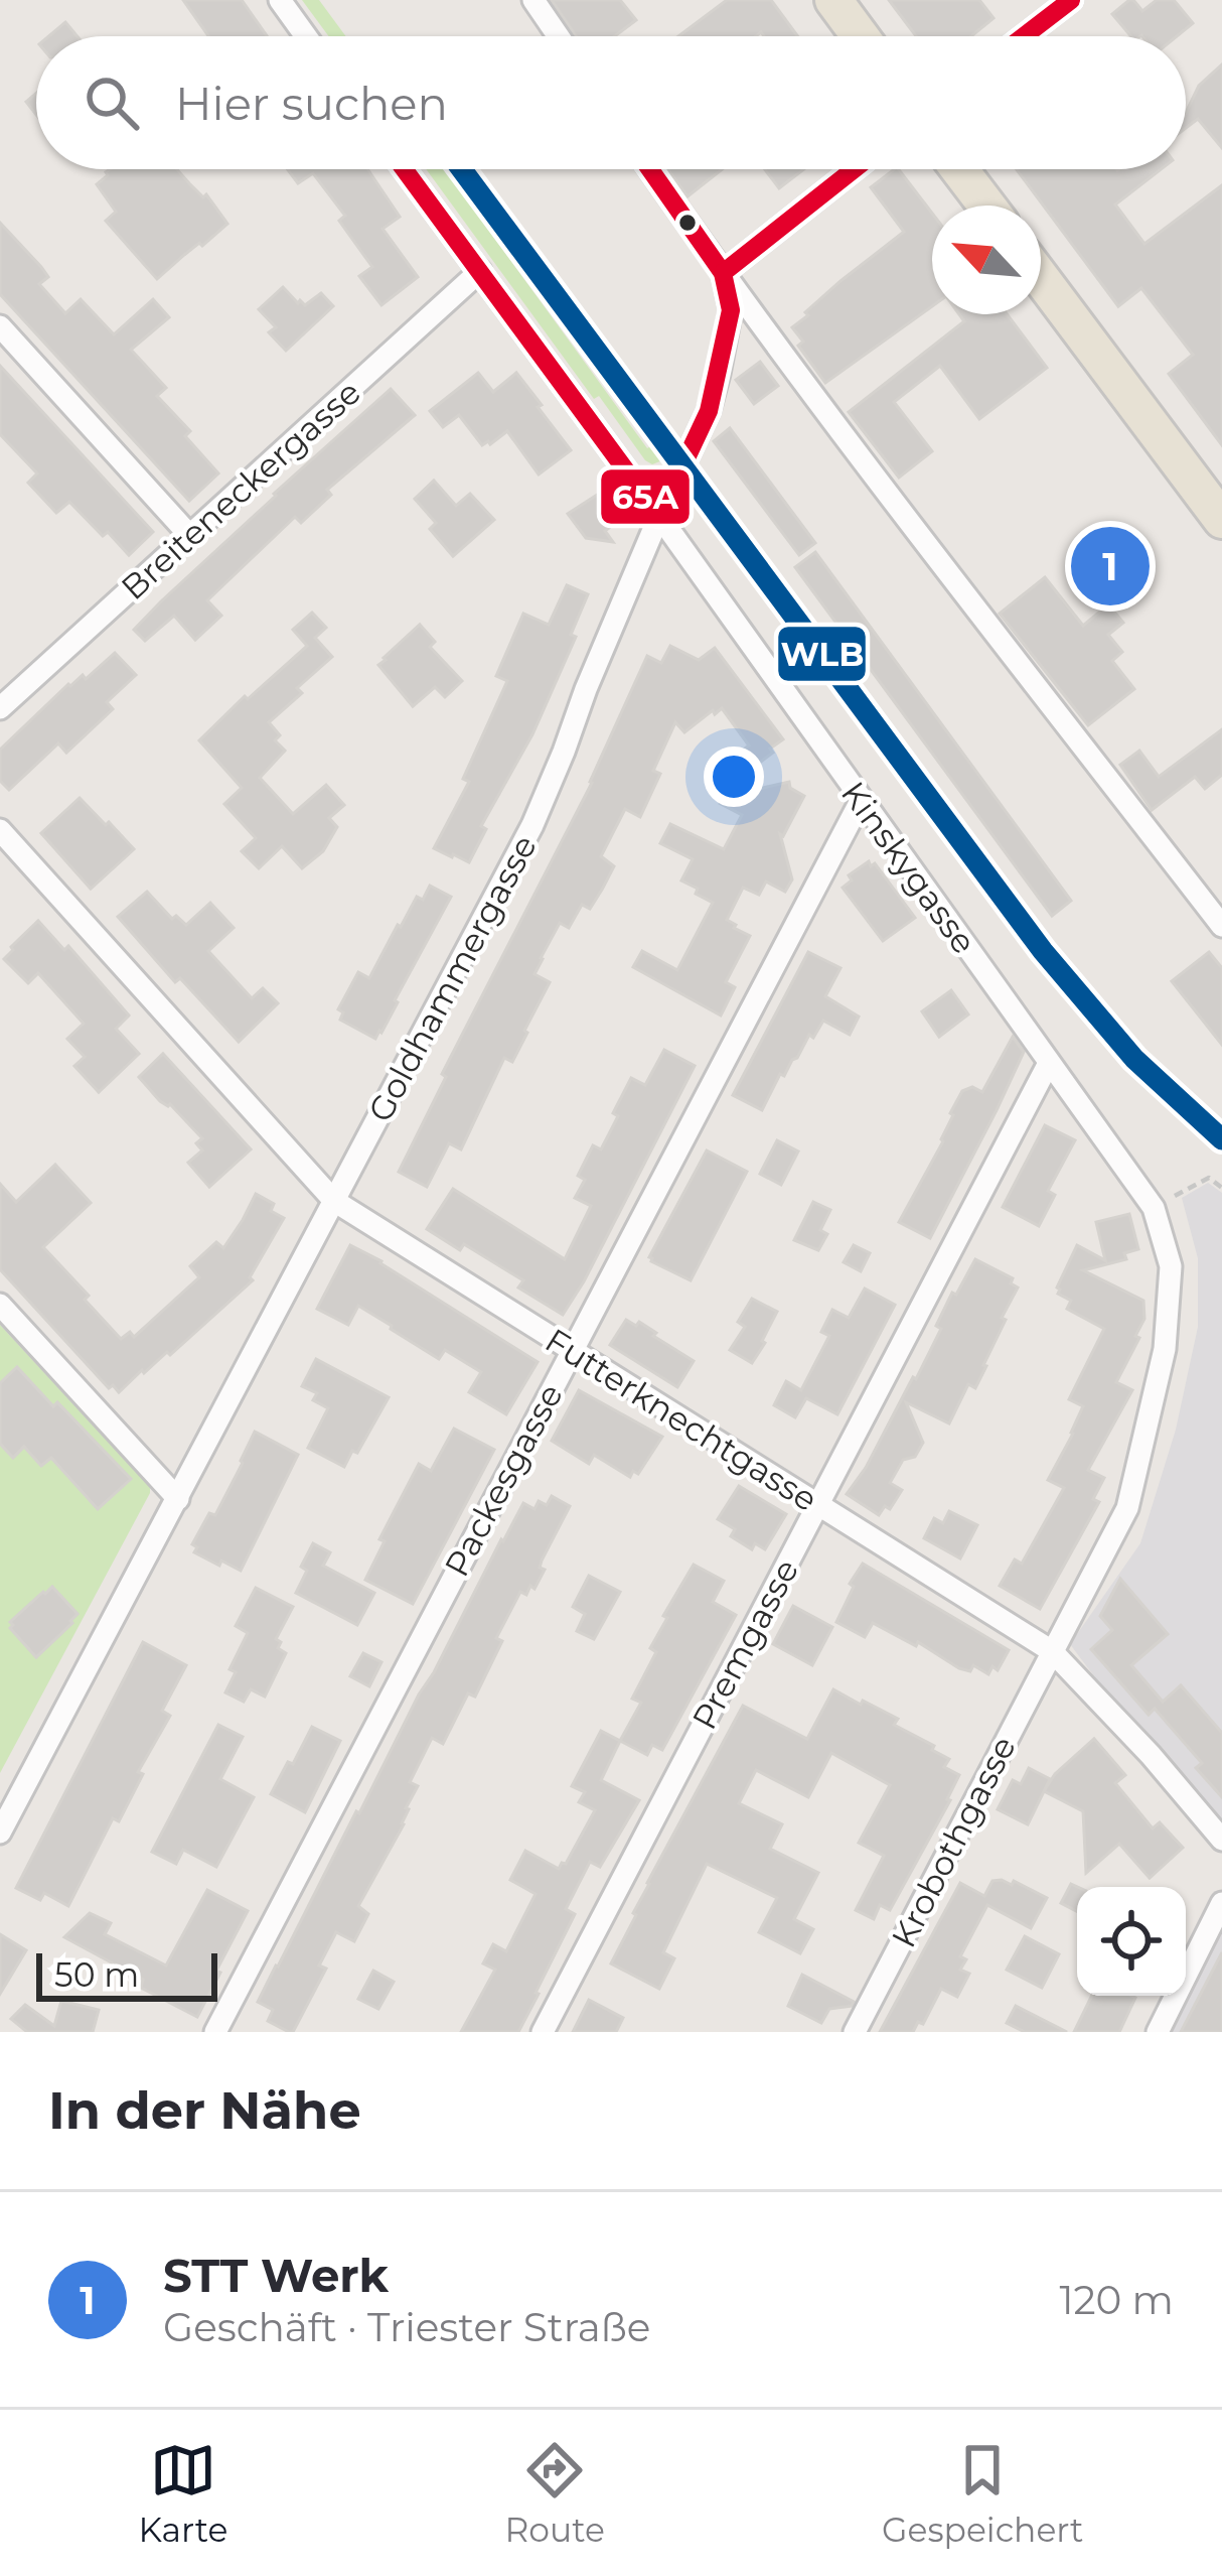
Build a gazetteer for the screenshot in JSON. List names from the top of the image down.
{
  "streets": {
    "street": [
      "Breiteneckergasse",
      "Kinskygasse",
      "Goldhammergasse",
      "Futterknechtgasse",
      "Packesgasse",
      "Premgasse",
      "Krobothgasse"
    ]
  },
  "crossings": [
    ["Breiteneckergasse", "Kinskygasse"],
    ["Kinskygasse", "Goldhammergasse"],
    ["Kinskygasse", "Futterknechtgasse"],
    ["Kinskygasse", "Packesgasse"],
    ["Kinskygasse", "Premgasse"],
    ["Kinskygasse", "Krobothgasse"],
    ["Goldhammergasse", "Futterknechtgasse"],
    ["Futterknechtgasse", "Packesgasse"],
    ["Futterknechtgasse", "Premgasse"],
    ["Futterknechtgasse", "Krobothgasse"]
  ],
  "lines": ["transit line 65A", "transit line WLB"],
  "scale_bar": "50 m",
  "north": "top left",
  "page": {
    "search": "Hier suchen",
    "pins": "1",
    "scale": "50 m",
    "heading": "In der Nähe",
    "list": [
      {
        "mark": "1",
        "name": "STT Werk",
        "note": "Geschäft · Triester Straße",
        "value": "120 m"
      }
    ],
    "nav": ["Karte", "Route", "Gespeichert"]
  }
}
